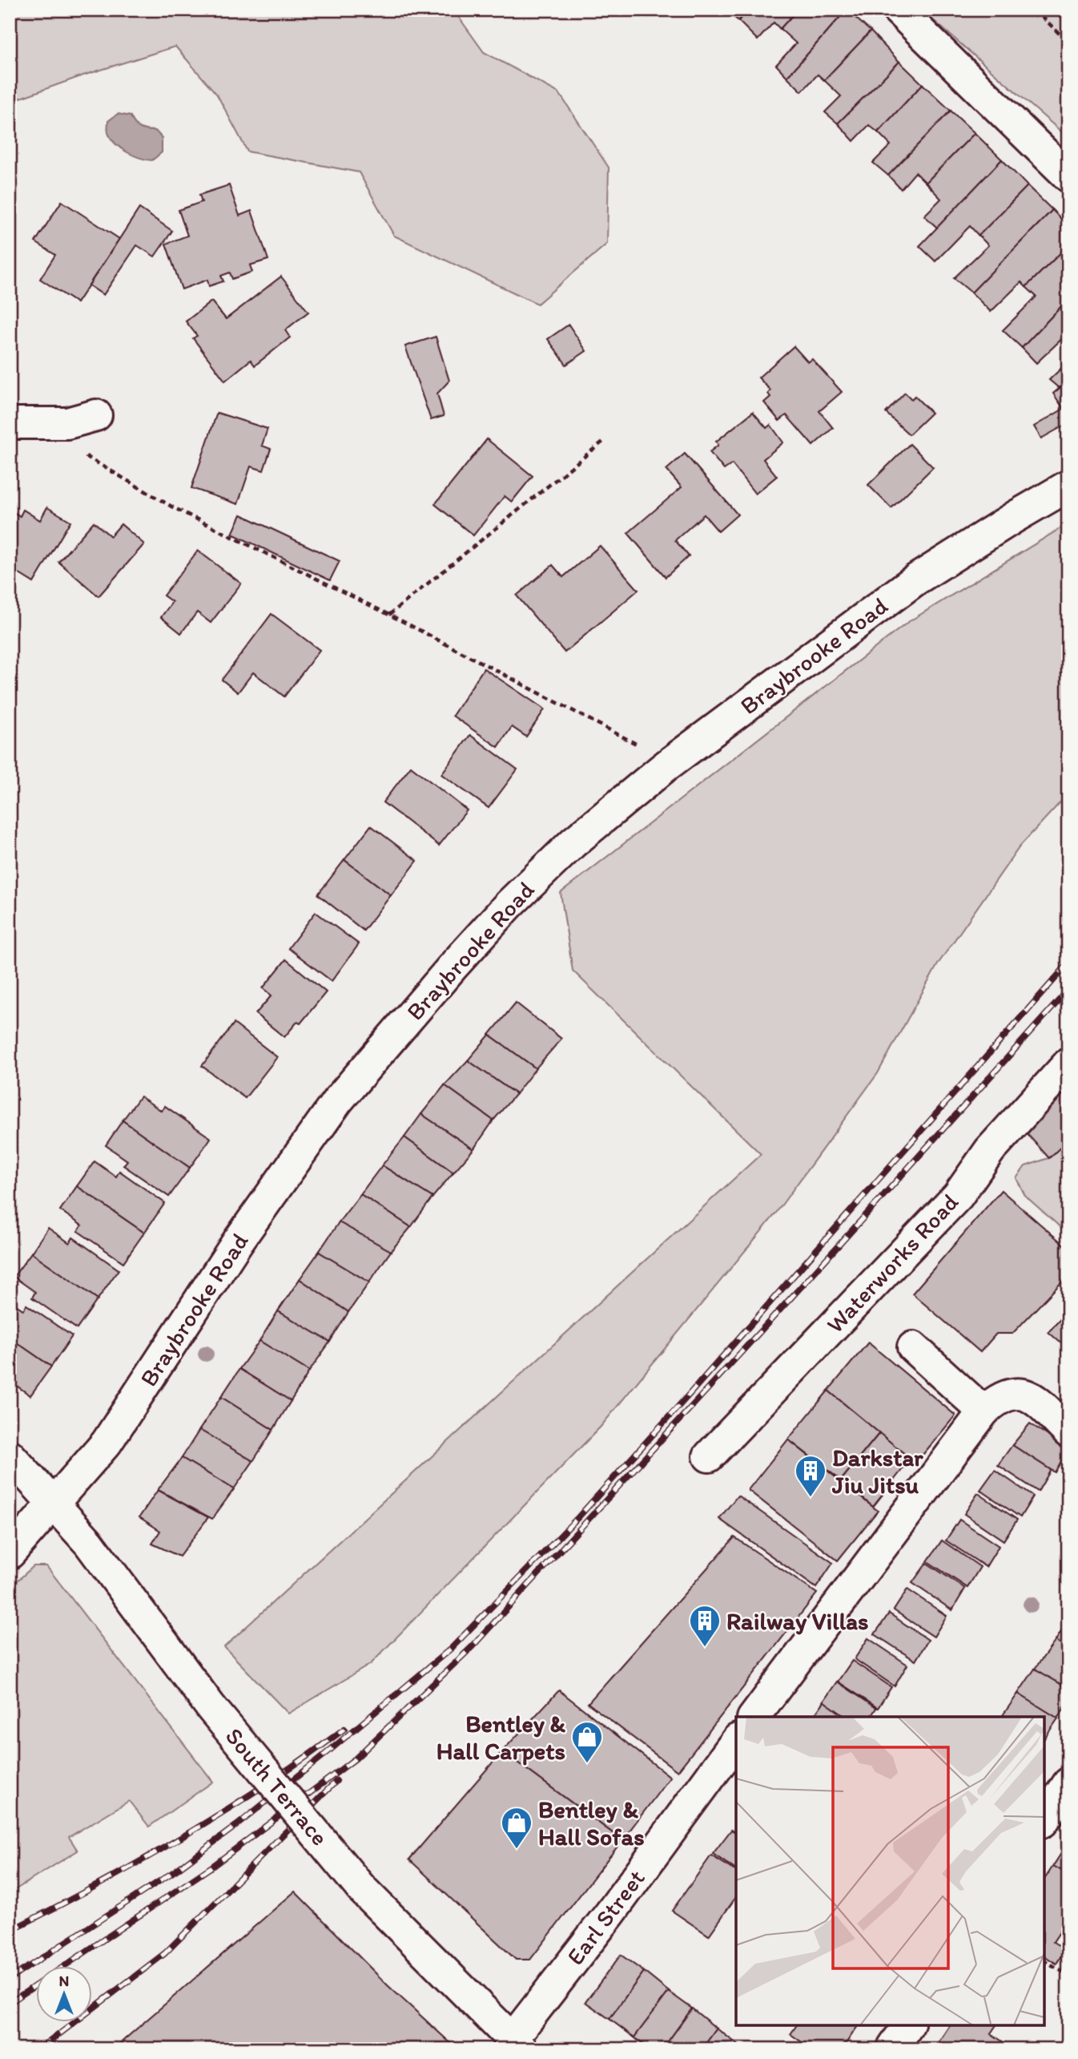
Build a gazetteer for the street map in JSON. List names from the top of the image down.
{
  "streets": {
    "street": [
      "Braybrooke Road",
      "Waterworks Road",
      "South Terrace",
      "Earl Street"
    ]
  },
  "crossings": [
    ["Braybrooke Road", "South Terrace"],
    ["South Terrace", "Earl Street"]
  ],
  "places": {
    "building": ["Darkstar Jiu Jitsu", "Railway Villas"],
    "shop": ["Bentley & Hall Carpets", "Bentley & Hall Sofas"]
  },
  "north": "top"
}
